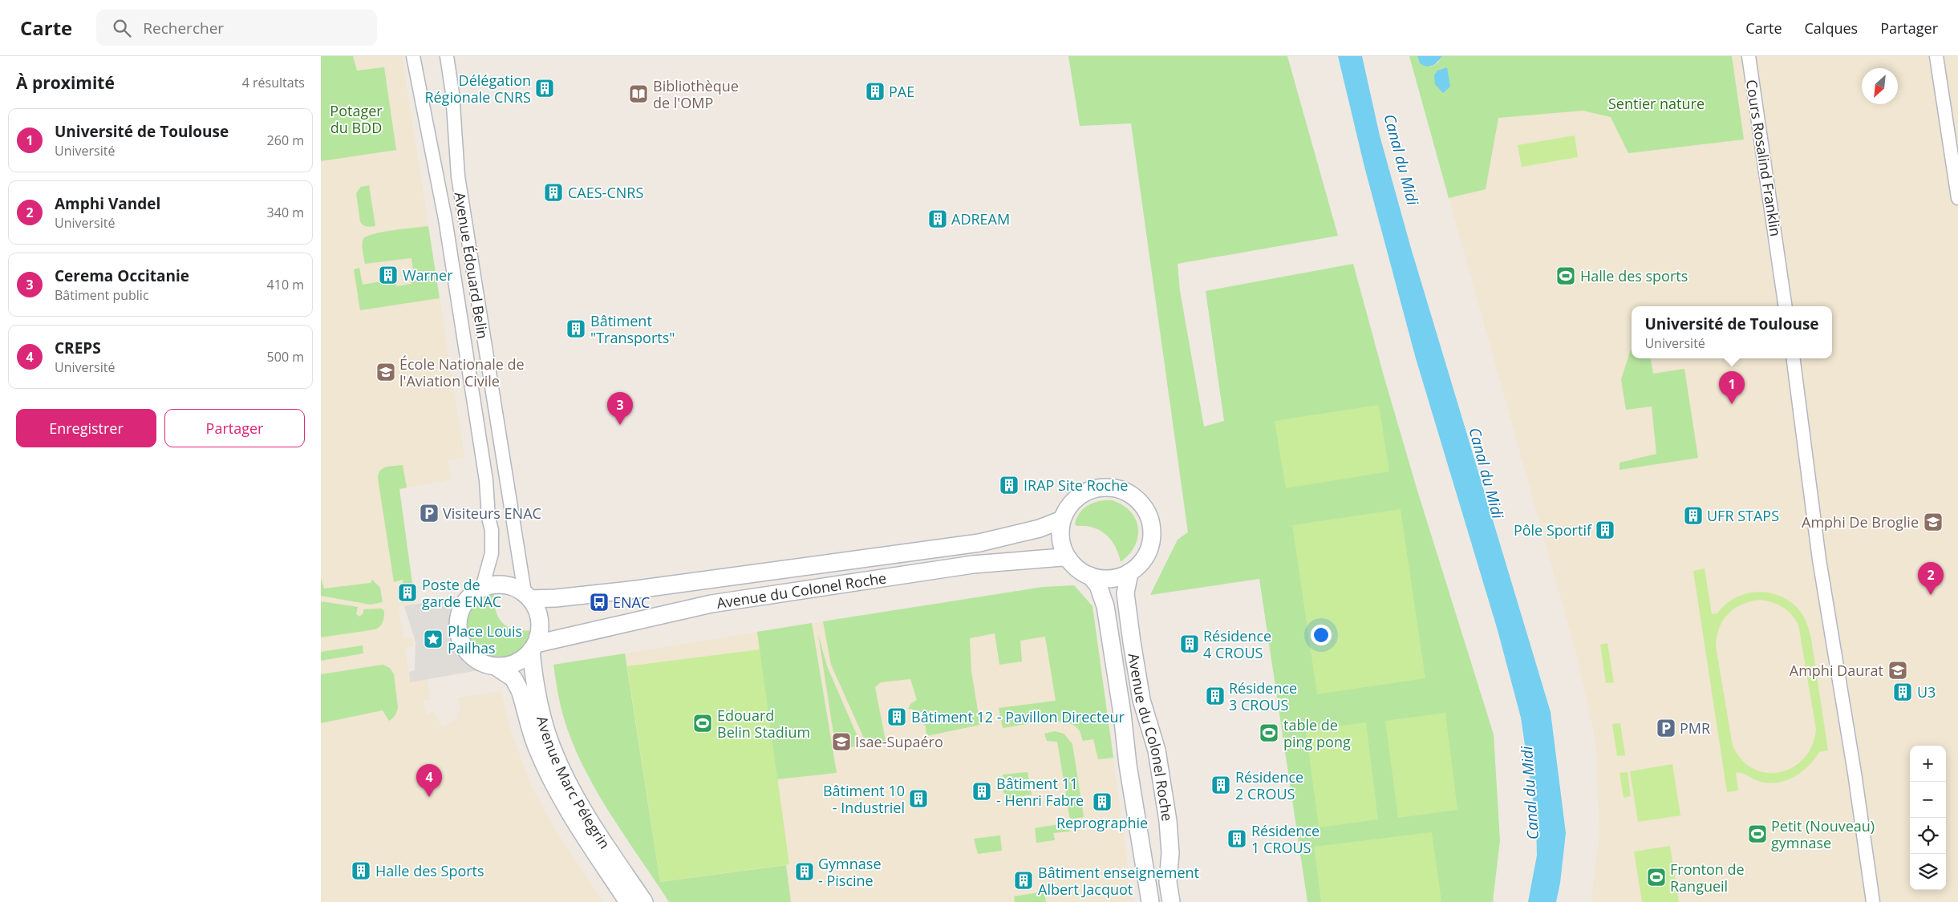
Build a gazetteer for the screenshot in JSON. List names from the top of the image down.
{
  "streets": {
    "street": [
      "Cours Rosalind Franklin",
      "Avenue Édouard Belin",
      "Avenue du Colonel Roche",
      "Avenue Marc Pélegrin"
    ]
  },
  "crossings": [
    ["Avenue Édouard Belin", "Avenue du Colonel Roche"],
    ["Avenue Édouard Belin", "Avenue Marc Pélegrin"],
    ["Avenue du Colonel Roche", "Avenue Marc Pélegrin"]
  ],
  "water": ["Canal du Midi"],
  "parks": ["Sentier nature", "Potager du BDD"],
  "places": {
    "building": [
      "Délégation Régionale CNRS",
      "PAE",
      "CAES-CNRS",
      "ADREAM",
      "Warner",
      "Bâtiment \"Transports\"",
      "IRAP Site Roche",
      "UFR STAPS",
      "Pôle Sportif",
      "Poste de garde ENAC",
      "Résidence 4 CROUS",
      "U3",
      "Résidence 3 CROUS",
      "Bâtiment 12 - Pavillon Directeur",
      "Résidence 2 CROUS",
      "Bâtiment 11 - Henri Fabre",
      "Bâtiment 10 - Industriel",
      "Reprographie",
      "Résidence 1 CROUS",
      "Halle des Sports",
      "Gymnase - Piscine",
      "Bâtiment enseignement Albert Jacquot"
    ],
    "library": ["Bibliothèque de l'OMP"],
    "sports": [
      "Halle des sports",
      "Edouard Belin Stadium",
      "table de ping pong",
      "Petit (Nouveau) gymnase",
      "Fronton de Rangueil"
    ],
    "school or university": [
      "École Nationale de l'Aviation Civile",
      "Amphi De Broglie",
      "Amphi Daurat",
      "Isae-Supaéro"
    ],
    "parking": ["Visiteurs ENAC", "PMR"],
    "bus stop": ["ENAC"],
    "place": ["Place Louis Pailhas"]
  },
  "north": "bottom left",
  "page": {
    "header": "Carte",
    "search": "Rechercher",
    "nav": ["Carte", "Calques", "Partager"],
    "heading": ["À proximité", "4 résultats"],
    "list": [
      {
        "mark": "1",
        "name": "Université de Toulouse",
        "note": "Université",
        "value": "260 m"
      },
      {
        "mark": "2",
        "name": "Amphi Vandel",
        "note": "Université",
        "value": "340 m"
      },
      {
        "mark": "3",
        "name": "Cerema Occitanie",
        "note": "Bâtiment public",
        "value": "410 m"
      },
      {
        "mark": "4",
        "name": "CREPS",
        "note": "Université",
        "value": "500 m"
      }
    ],
    "popup": ["Université de Toulouse", "Université"],
    "pins": [
      "1",
      "3",
      "2",
      "4"
    ],
    "buttons": ["Enregistrer", "Partager"],
    "map_buttons": ["+", "−"]
  }
}
